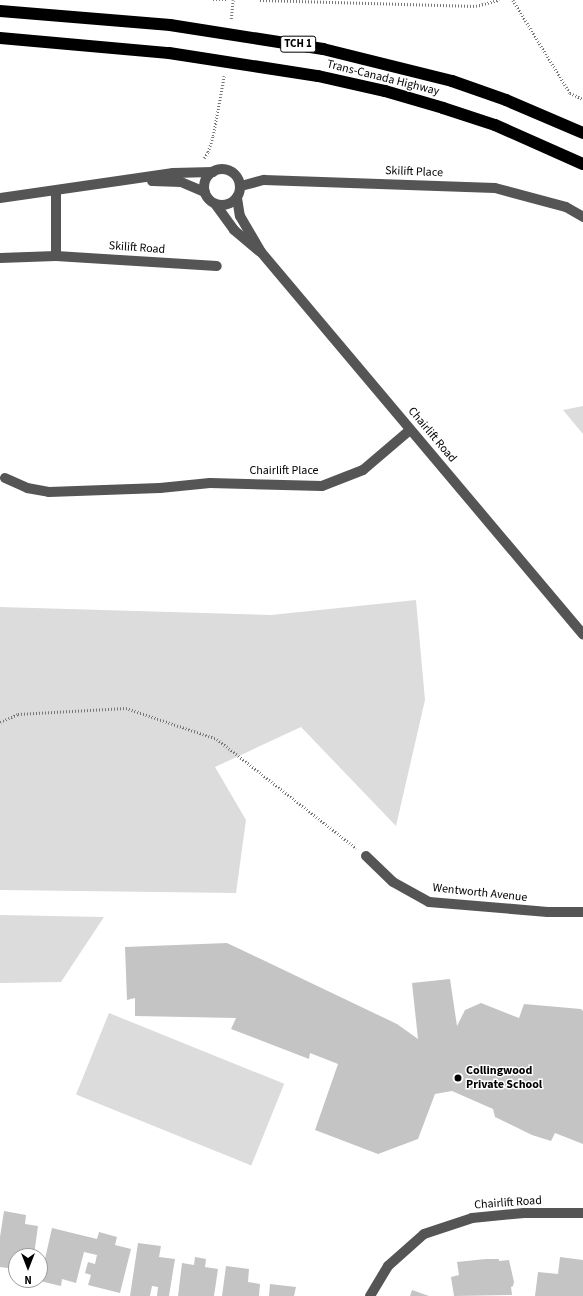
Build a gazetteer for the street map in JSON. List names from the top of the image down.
{
  "streets": {
    "highway": ["TCH 1", "Trans-Canada Highway"],
    "street": [
      "Skilift Place",
      "Skilift Road",
      "Chairlift Road",
      "Chairlift Place",
      "Wentworth Avenue"
    ]
  },
  "crossings": [
    ["Skilift Place", "Chairlift Road"],
    ["Chairlift Road", "Chairlift Place"]
  ],
  "places": ["Collingwood Private School"],
  "north": "bottom"
}
